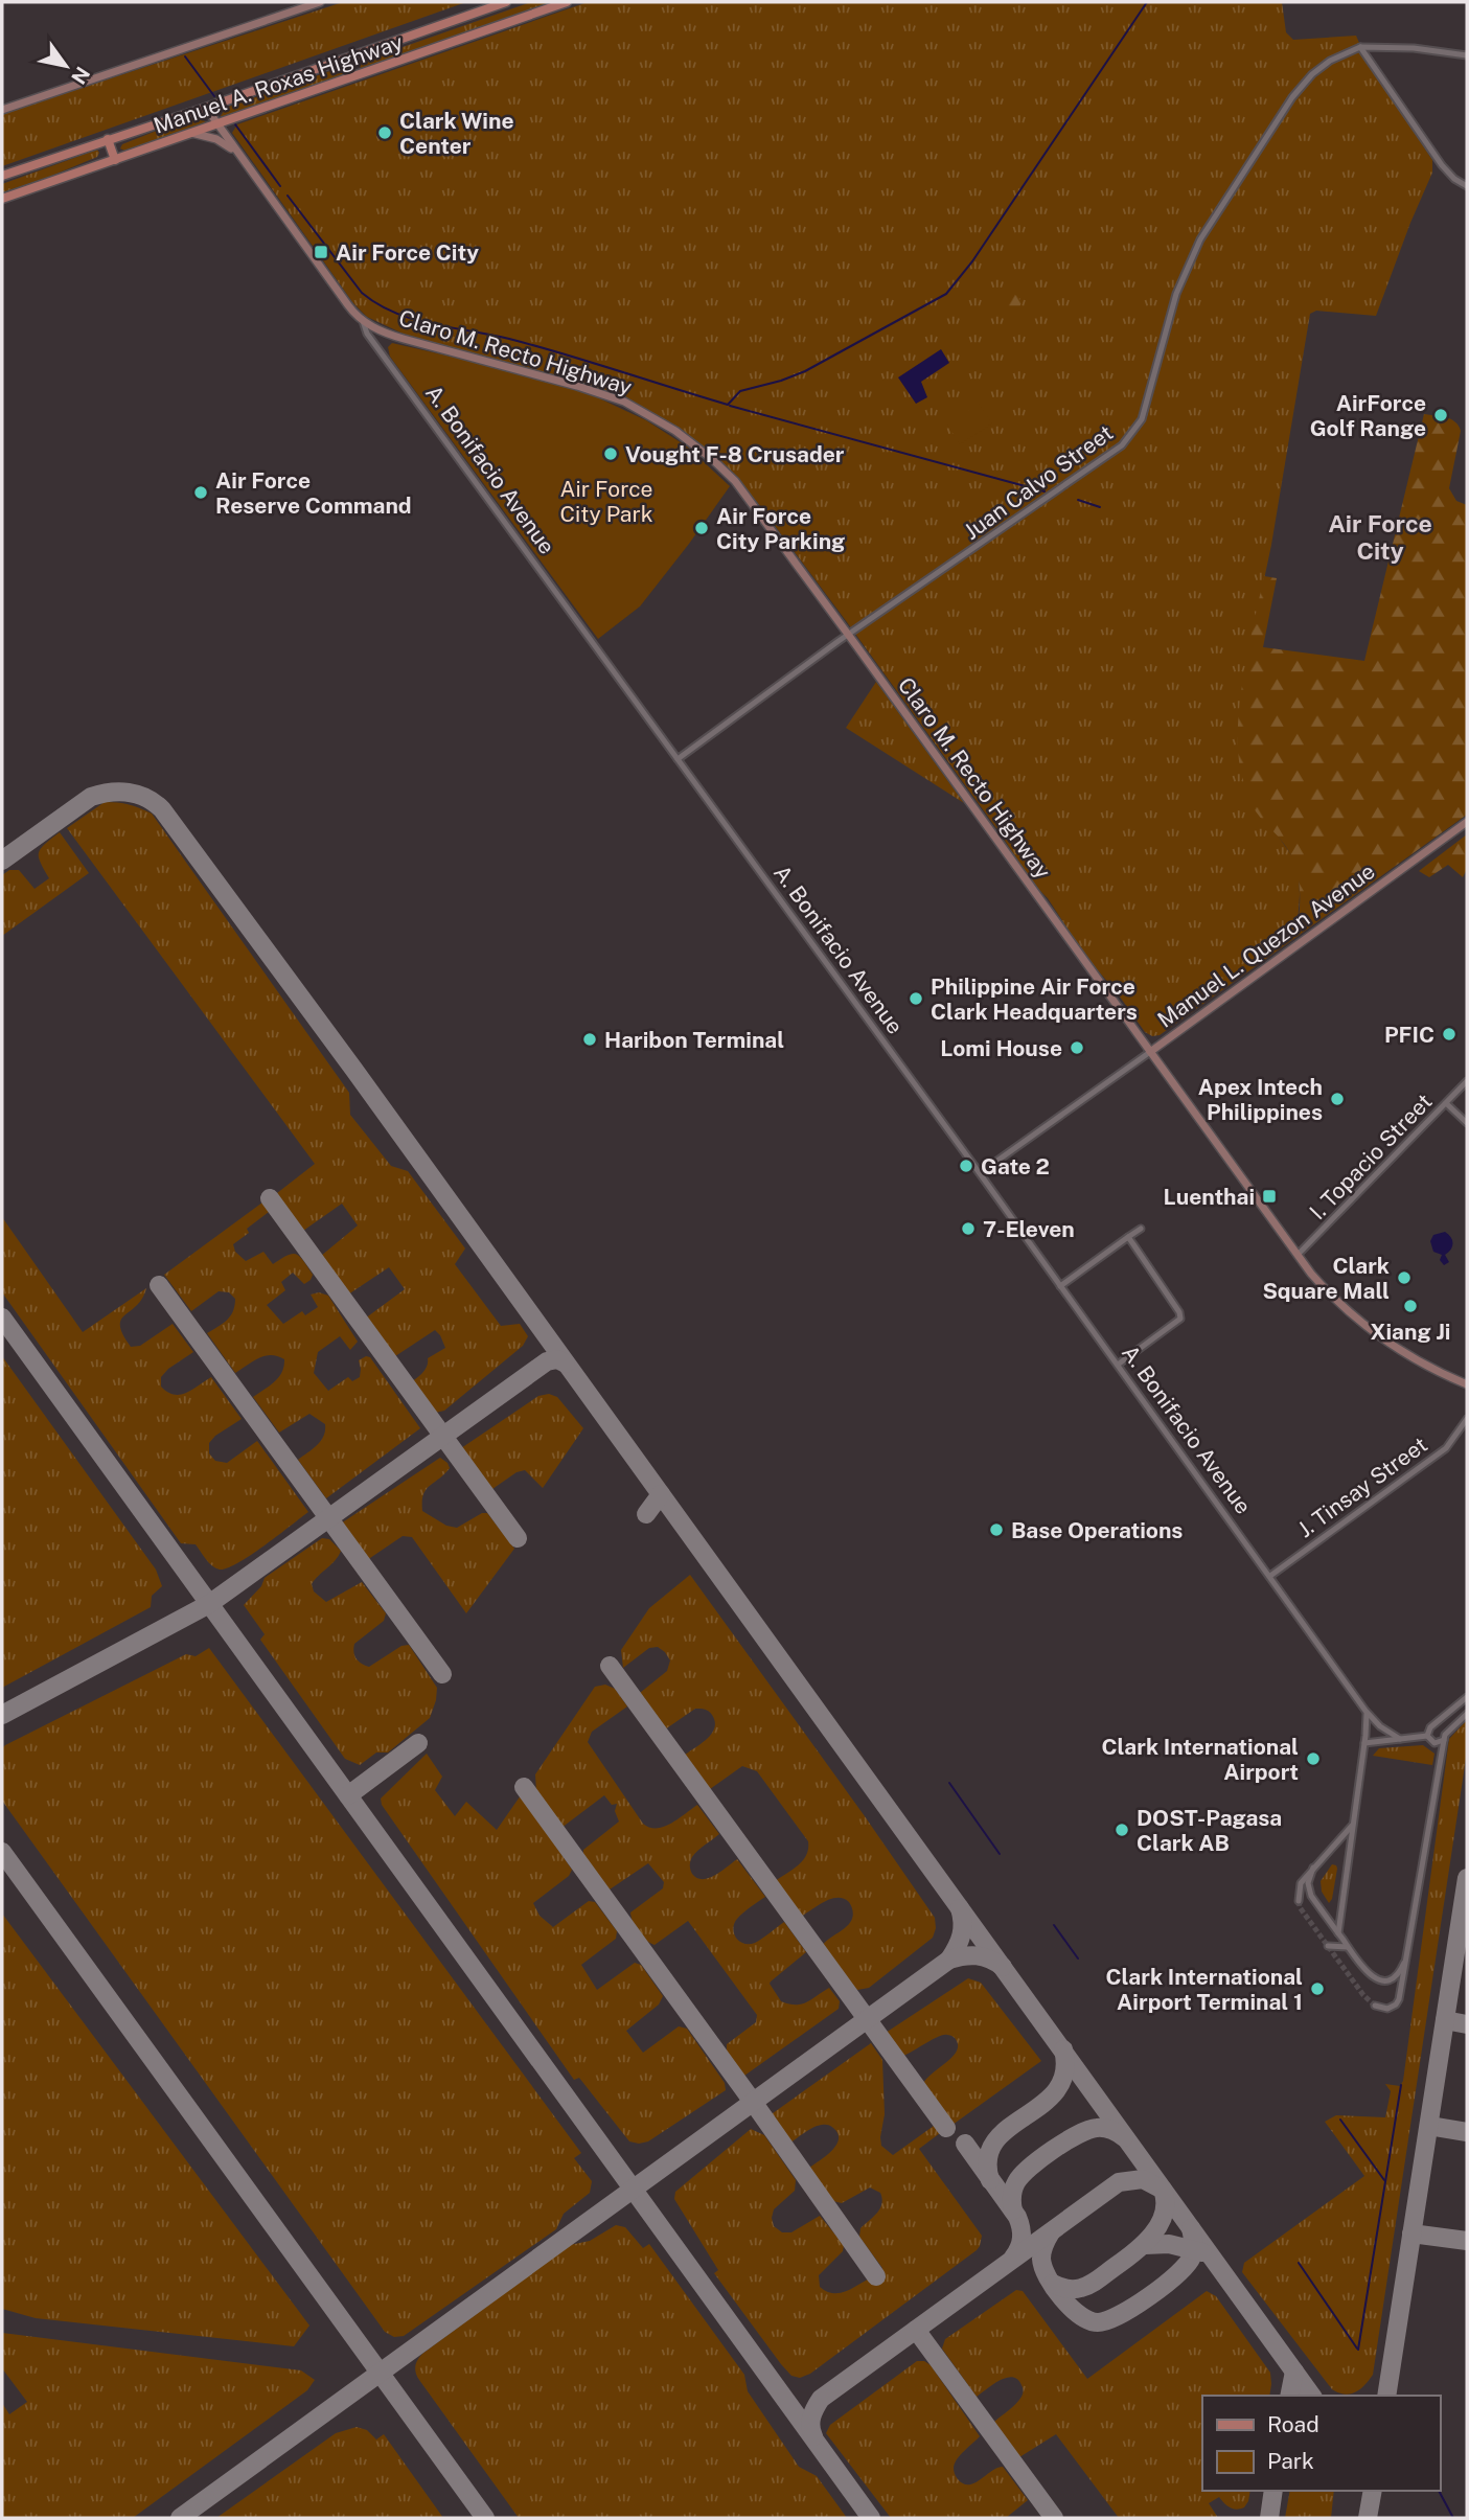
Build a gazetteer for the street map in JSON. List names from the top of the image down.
{
  "streets": {
    "main road": [
      "Manuel A. Roxas Highway",
      "Claro M. Recto Highway",
      "A. Bonifacio Avenue",
      "Manuel L. Quezon Avenue"
    ],
    "street": ["Juan Calvo Street", "I. Topacio Street", "J. Tinsay Street"]
  },
  "crossings": [
    ["Manuel A. Roxas Highway", "A. Bonifacio Avenue"],
    ["Claro M. Recto Highway", "A. Bonifacio Avenue"],
    ["Claro M. Recto Highway", "Juan Calvo Street"],
    ["Claro M. Recto Highway", "Manuel L. Quezon Avenue"],
    ["Claro M. Recto Highway", "I. Topacio Street"],
    ["A. Bonifacio Avenue", "Juan Calvo Street"],
    ["A. Bonifacio Avenue", "Manuel L. Quezon Avenue"],
    ["A. Bonifacio Avenue", "J. Tinsay Street"]
  ],
  "districts": ["Air Force City"],
  "parks": ["Air Force City Park"],
  "places": {
    "other": [
      "Clark Wine Center",
      "AirForce Golf Range",
      "Vought F-8 Crusader",
      "Air Force Reserve Command",
      "Air Force City Parking",
      "Philippine Air Force Clark Headquarters",
      "PFIC",
      "Haribon Terminal",
      "Lomi House",
      "Apex Intech Philippines",
      "Gate 2",
      "7-Eleven",
      "Clark Square Mall",
      "Xiang Ji",
      "Base Operations",
      "Clark International Airport",
      "DOST-Pagasa Clark AB",
      "Clark International Airport Terminal 1"
    ],
    "transit": ["Air Force City", "Luenthai"]
  },
  "legend": ["Road", "Park"],
  "north": "bottom right"
}
